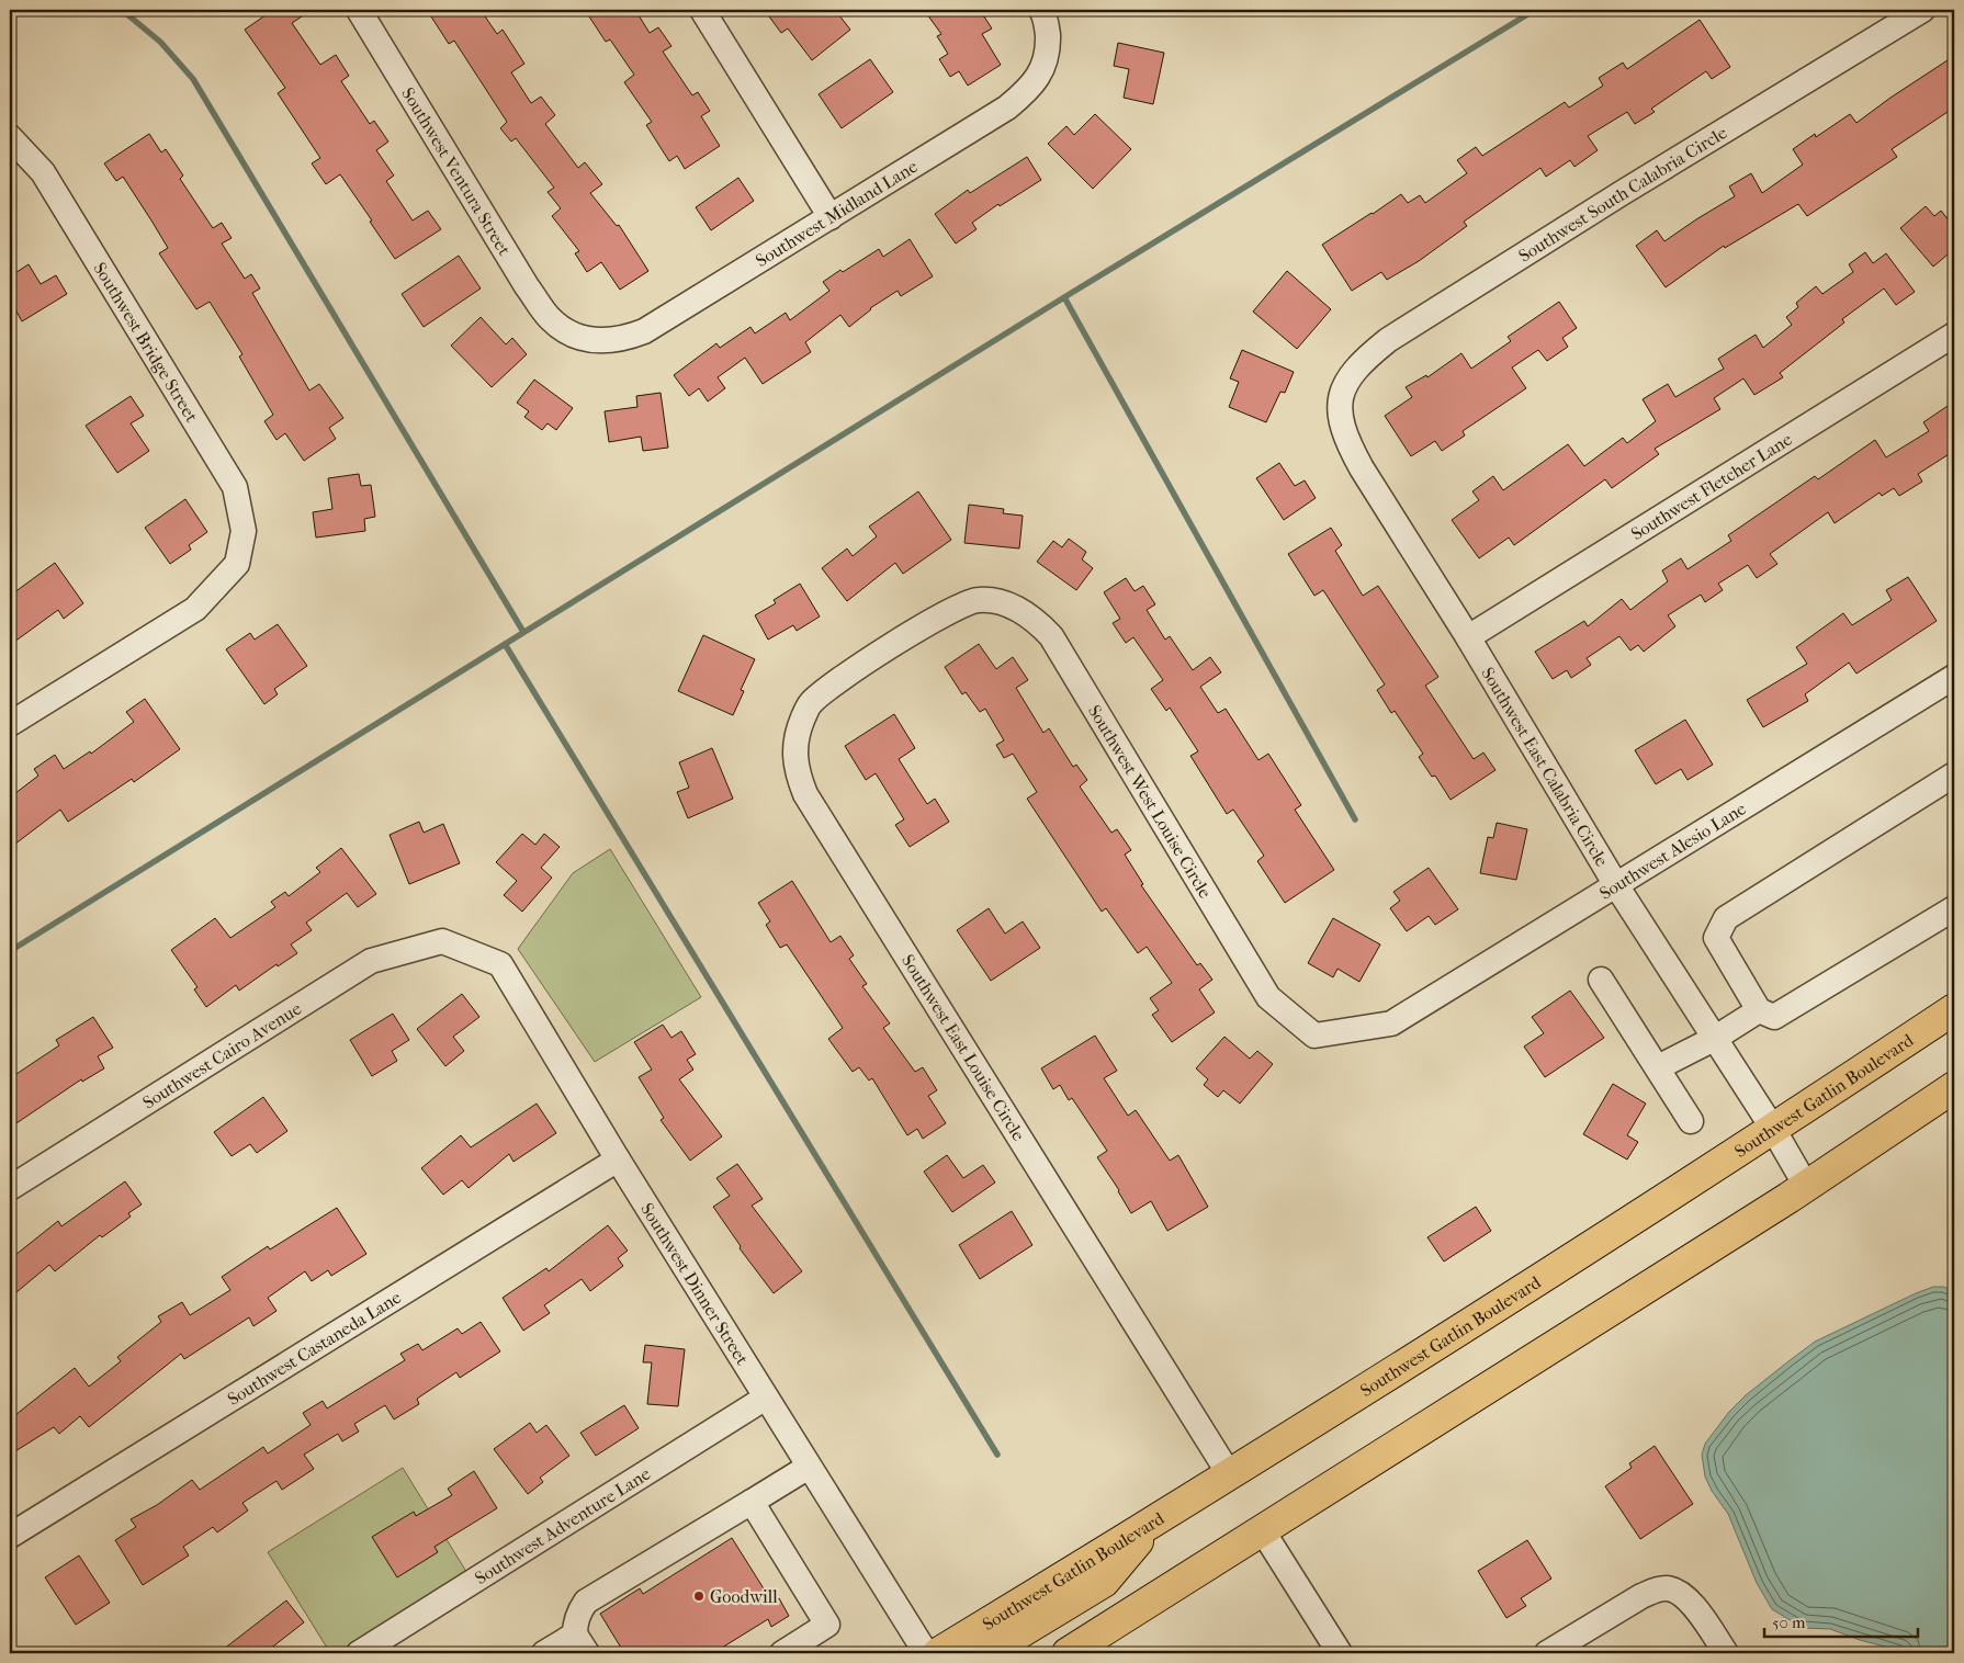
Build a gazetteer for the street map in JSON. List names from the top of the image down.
{
  "streets": {
    "main road": ["Southwest Gatlin Boulevard"],
    "street": [
      "Southwest Ventura Street",
      "Southwest South Calabria Circle",
      "Southwest Midland Lane",
      "Southwest Bridge Street",
      "Southwest Fletcher Lane",
      "Southwest East Calabria Circle",
      "Southwest West Louise Circle",
      "Southwest Alesio Lane",
      "Southwest East Louise Circle",
      "Southwest Cairo Avenue",
      "Southwest Dinner Street",
      "Southwest Castaneda Lane",
      "Southwest Adventure Lane"
    ]
  },
  "crossings": [
    ["Southwest Ventura Street", "Southwest Midland Lane"],
    ["Southwest South Calabria Circle", "Southwest East Calabria Circle"],
    ["Southwest Fletcher Lane", "Southwest East Calabria Circle"],
    ["Southwest East Calabria Circle", "Southwest Alesio Lane"],
    ["Southwest East Calabria Circle", "Southwest Gatlin Boulevard"],
    ["Southwest West Louise Circle", "Southwest Alesio Lane"],
    ["Southwest West Louise Circle", "Southwest East Louise Circle"],
    ["Southwest East Louise Circle", "Southwest Gatlin Boulevard"],
    ["Southwest Cairo Avenue", "Southwest Dinner Street"],
    ["Southwest Dinner Street", "Southwest Castaneda Lane"],
    ["Southwest Dinner Street", "Southwest Adventure Lane"]
  ],
  "places": ["Goodwill"],
  "scale_bar": "50 m"
}
